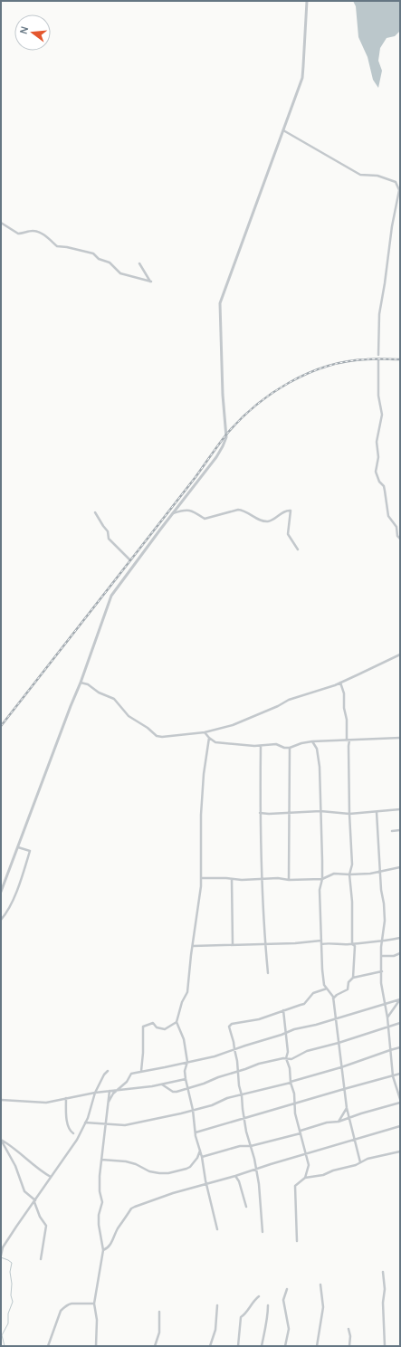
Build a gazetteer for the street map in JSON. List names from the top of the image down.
{
  "north": "left"
}
